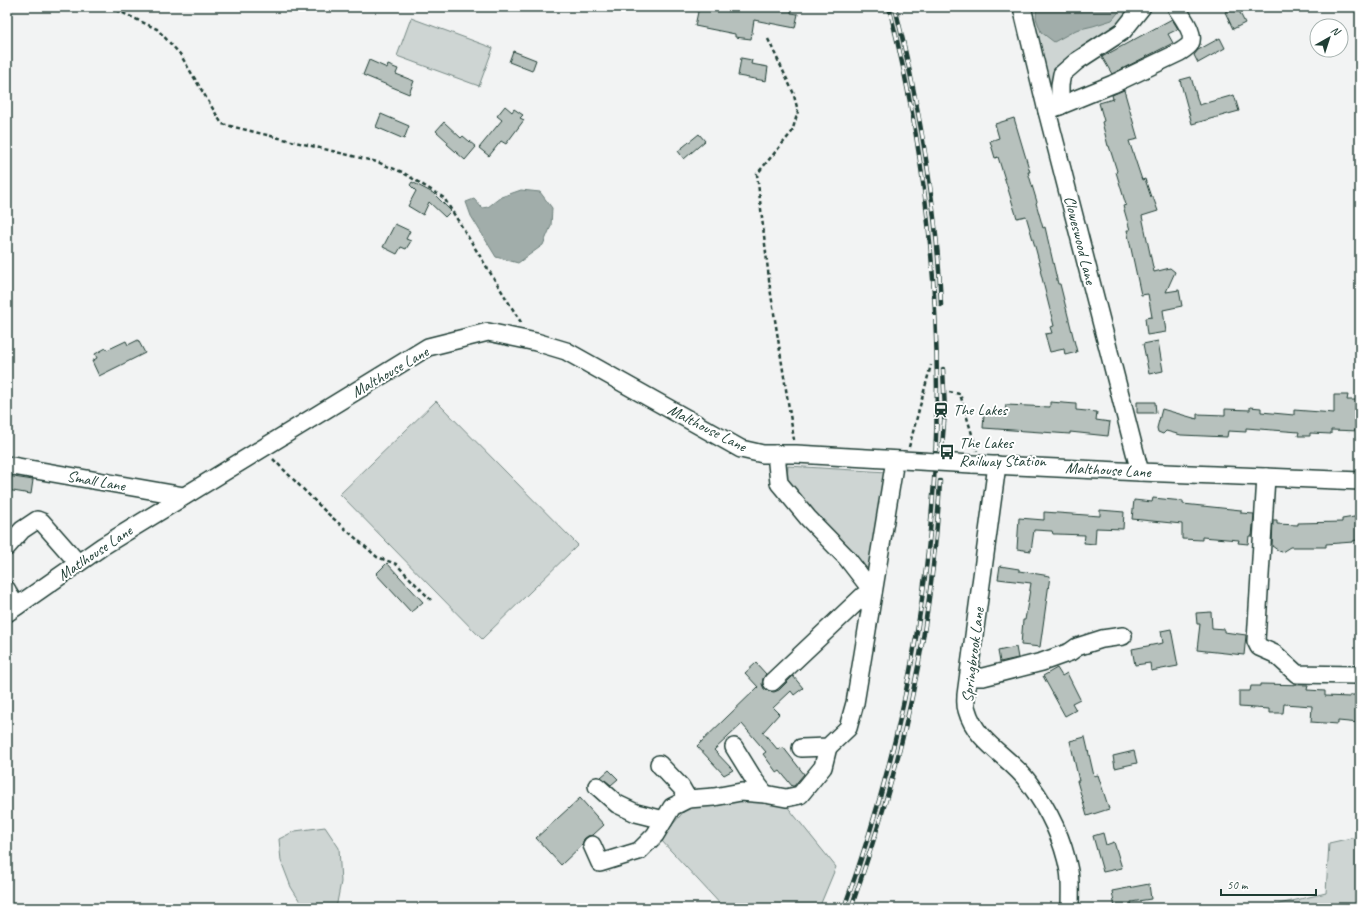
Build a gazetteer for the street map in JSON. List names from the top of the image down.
{
  "streets": {
    "street": [
      "Cloweswood Lane",
      "Malthouse Lane",
      "Small Lane",
      "Matlhouse Lane",
      "Springbrook Lane"
    ]
  },
  "crossings": [
    ["Cloweswood Lane", "Malthouse Lane"],
    ["Malthouse Lane", "Small Lane"],
    ["Malthouse Lane", "Matlhouse Lane"],
    ["Malthouse Lane", "Springbrook Lane"],
    ["Small Lane", "Matlhouse Lane"]
  ],
  "places": {
    "station": ["The Lakes"],
    "bus stop": ["The Lakes Railway Station"]
  },
  "scale_bar": "50 m",
  "north": "top right"
}
